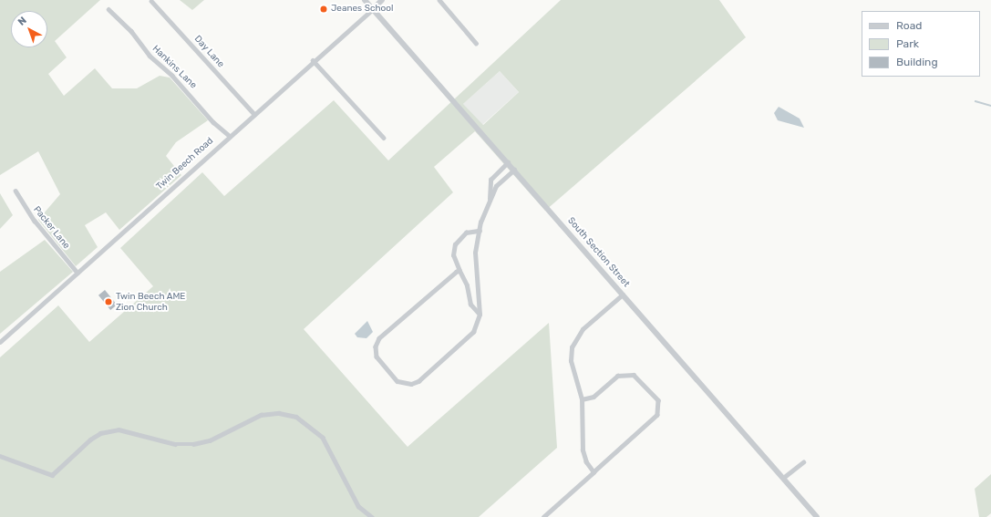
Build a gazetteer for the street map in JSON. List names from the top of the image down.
{
  "streets": {
    "street": [
      "Day Lane",
      "Hankins Lane",
      "Twin Beech Road",
      "Packer Lane",
      "South Section Street"
    ]
  },
  "crossings": [
    ["Day Lane", "Twin Beech Road"],
    ["Hankins Lane", "Twin Beech Road"],
    ["Twin Beech Road", "Packer Lane"],
    ["Twin Beech Road", "South Section Street"]
  ],
  "places": ["Jeanes School", "Twin Beech AME Zion Church"],
  "legend": ["Road", "Park", "Building"],
  "north": "top left"
}
